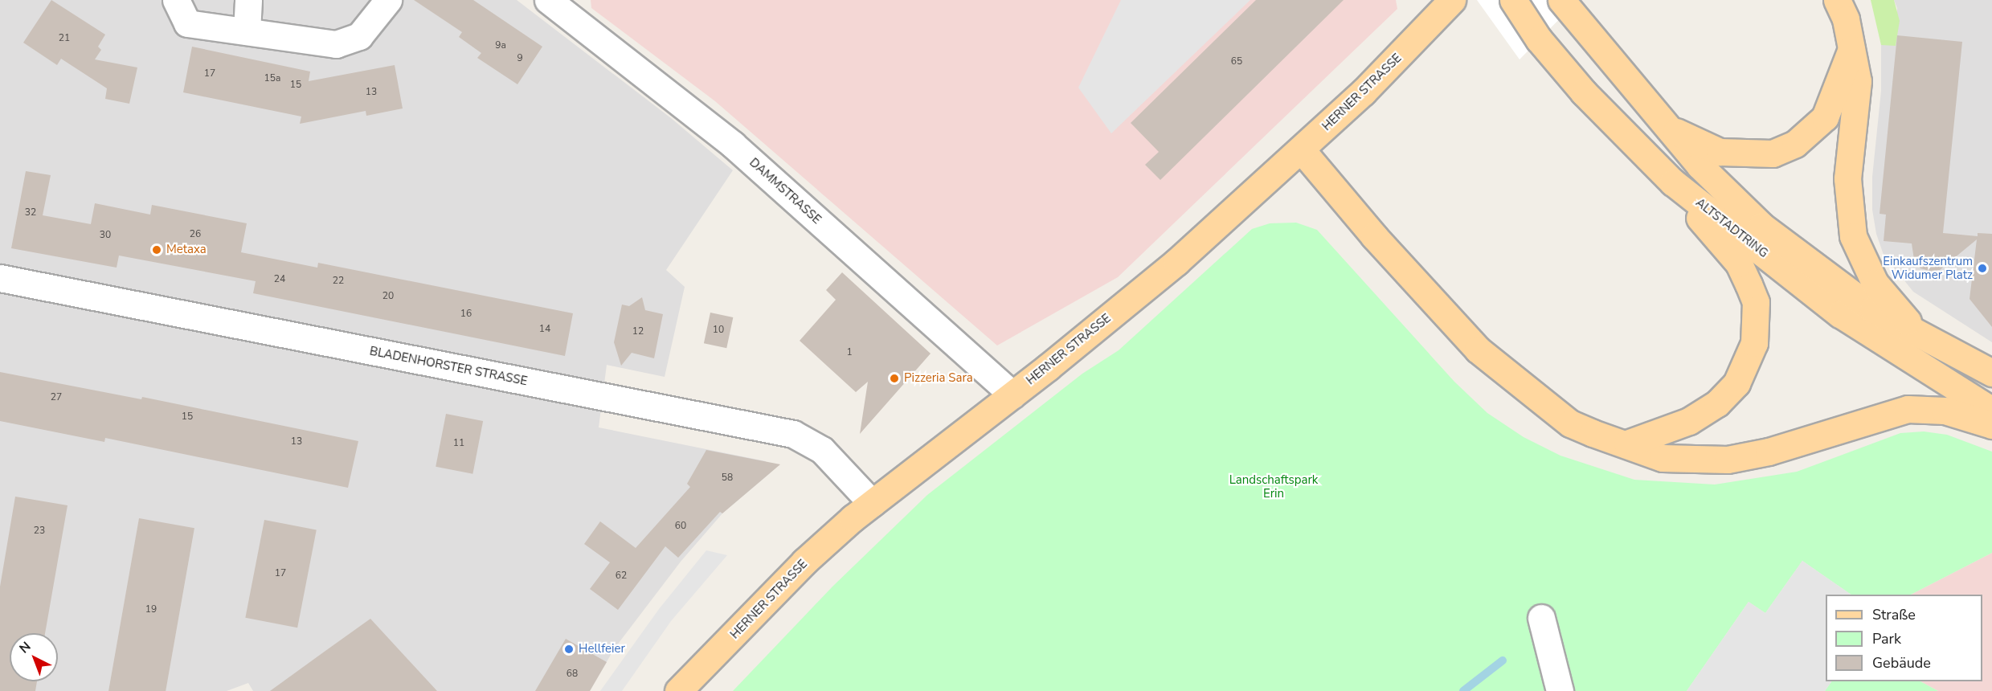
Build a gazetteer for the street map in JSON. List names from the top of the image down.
{
  "streets": {
    "main road": ["HERNER STRASSE", "ALTSTADTRING"],
    "street": ["DAMMSTRASSE", "BLADENHORSTER STRASSE"]
  },
  "crossings": [
    ["HERNER STRASSE", "DAMMSTRASSE"],
    ["HERNER STRASSE", "BLADENHORSTER STRASSE"]
  ],
  "parks": ["Landschaftspark Erin"],
  "places": [
    "Metaxa",
    "Einkaufszentrum Widumer Platz",
    "Pizzeria Sara",
    "Hellfeier"
  ],
  "house_numbers": [
    "21",
    "9a",
    "9",
    "65",
    "17",
    "15a",
    "15",
    "13",
    "32",
    "26",
    "30",
    "24",
    "22",
    "20",
    "16",
    "14",
    "10",
    "12",
    "1",
    "27",
    "15",
    "13",
    "11",
    "58",
    "60",
    "23",
    "17",
    "62",
    "19",
    "68"
  ],
  "legend": ["Straße", "Park", "Gebäude"],
  "north": "top left"
}
